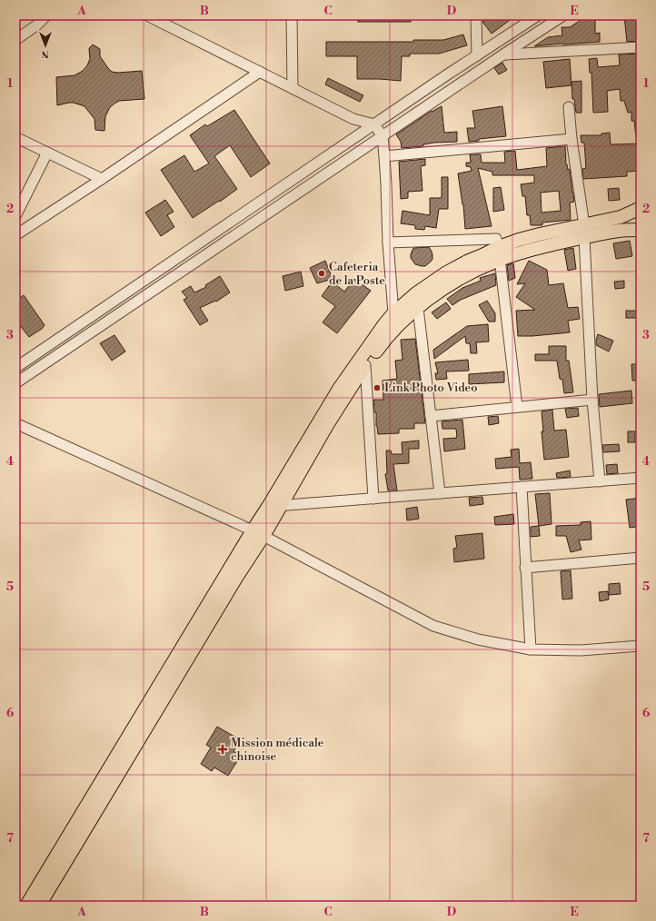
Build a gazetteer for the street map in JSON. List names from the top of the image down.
{
  "places": {
    "other": ["Cafeteria de la Poste", "Link Photo Video"],
    "health": ["Mission médicale chinoise"]
  },
  "north": "bottom",
  "grid": {
    "columns": [
      "A",
      "B",
      "C",
      "D",
      "E"
    ],
    "rows": [
      "1",
      "2",
      "3",
      "4",
      "5",
      "6",
      "7"
    ]
  }
}
